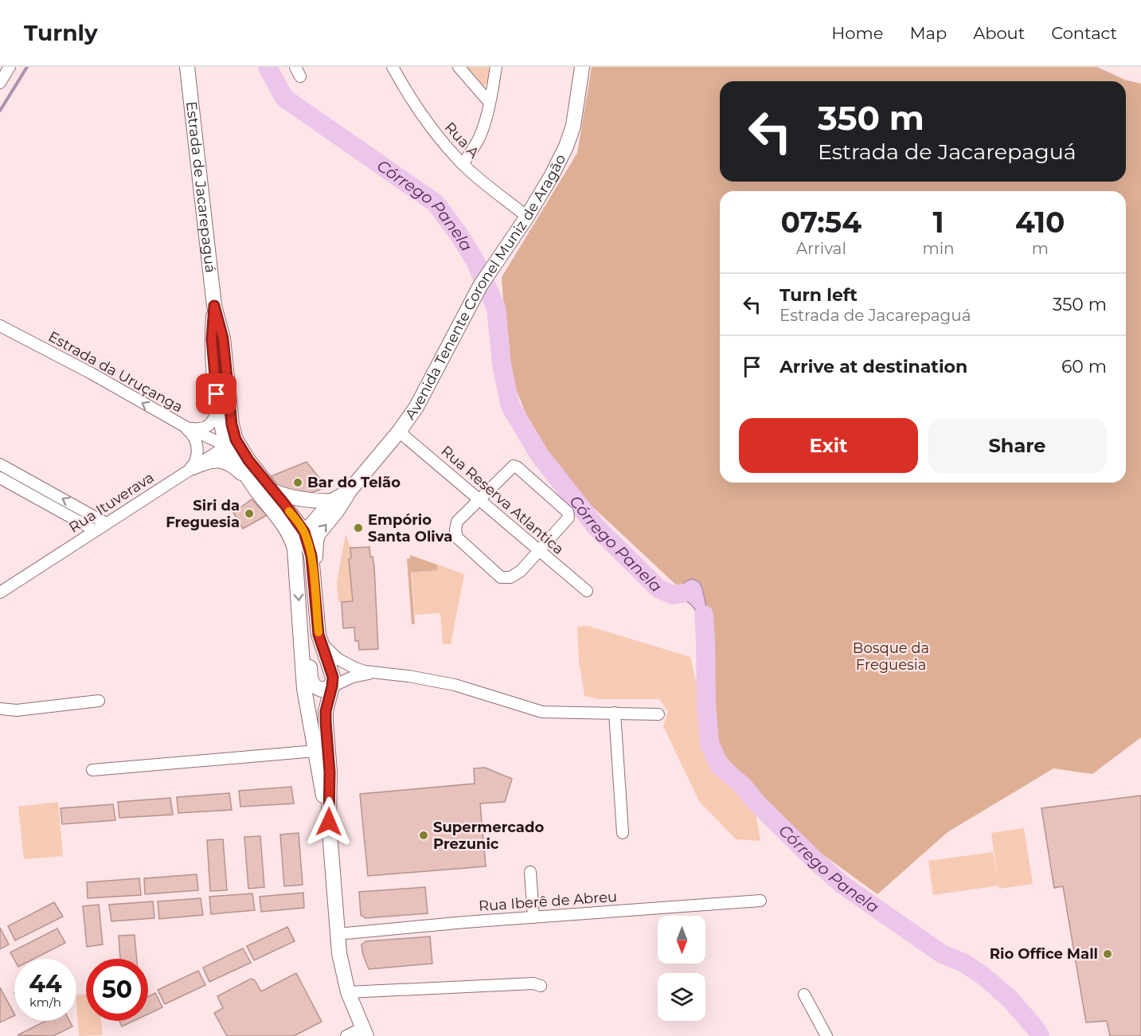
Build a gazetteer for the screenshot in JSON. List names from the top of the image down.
{
  "streets": {
    "main road": ["Estrada de Jacarepaguá", "Avenida Tenente Coronel Muniz de Aragão"],
    "street": [
      "Rua A",
      "Estrada da Uruçanga",
      "Rua Reserva Atlantica",
      "Rua Ituverava",
      "Rua Iberê de Abreu"
    ]
  },
  "crossings": [
    ["Rua A", "Avenida Tenente Coronel Muniz de Aragão"],
    ["Estrada de Jacarepaguá", "Avenida Tenente Coronel Muniz de Aragão"],
    ["Estrada de Jacarepaguá", "Estrada da Uruçanga"],
    ["Estrada de Jacarepaguá", "Rua Ituverava"],
    ["Estrada de Jacarepaguá", "Rua Iberê de Abreu"],
    ["Avenida Tenente Coronel Muniz de Aragão", "Rua Reserva Atlantica"],
    ["Estrada da Uruçanga", "Rua Ituverava"]
  ],
  "one_way": ["Estrada da Uruçanga"],
  "water": ["Córrego Panela"],
  "parks": ["Bosque da Freguesia"],
  "places": [
    "Bar do Telão",
    "Siri da Freguesia",
    "Empório Santa Oliva",
    "Supermercado Prezunic",
    "Rio Office Mall"
  ],
  "north": "bottom",
  "page": {
    "header": "Turnly",
    "nav": [
      "Home",
      "Map",
      "About",
      "Contact"
    ],
    "turn": ["350 m", "Estrada de Jacarepaguá"],
    "eta": [
      "07:54",
      "Arrival",
      "1",
      "min",
      "410",
      "m"
    ],
    "list": [
      {
        "name": "Turn left",
        "note": "Estrada de Jacarepaguá",
        "value": "350 m"
      },
      {
        "name": "Arrive at destination",
        "value": "60 m"
      }
    ],
    "buttons": ["Exit", "Share"],
    "speed": "44 km/h",
    "limit": "50"
  }
}
